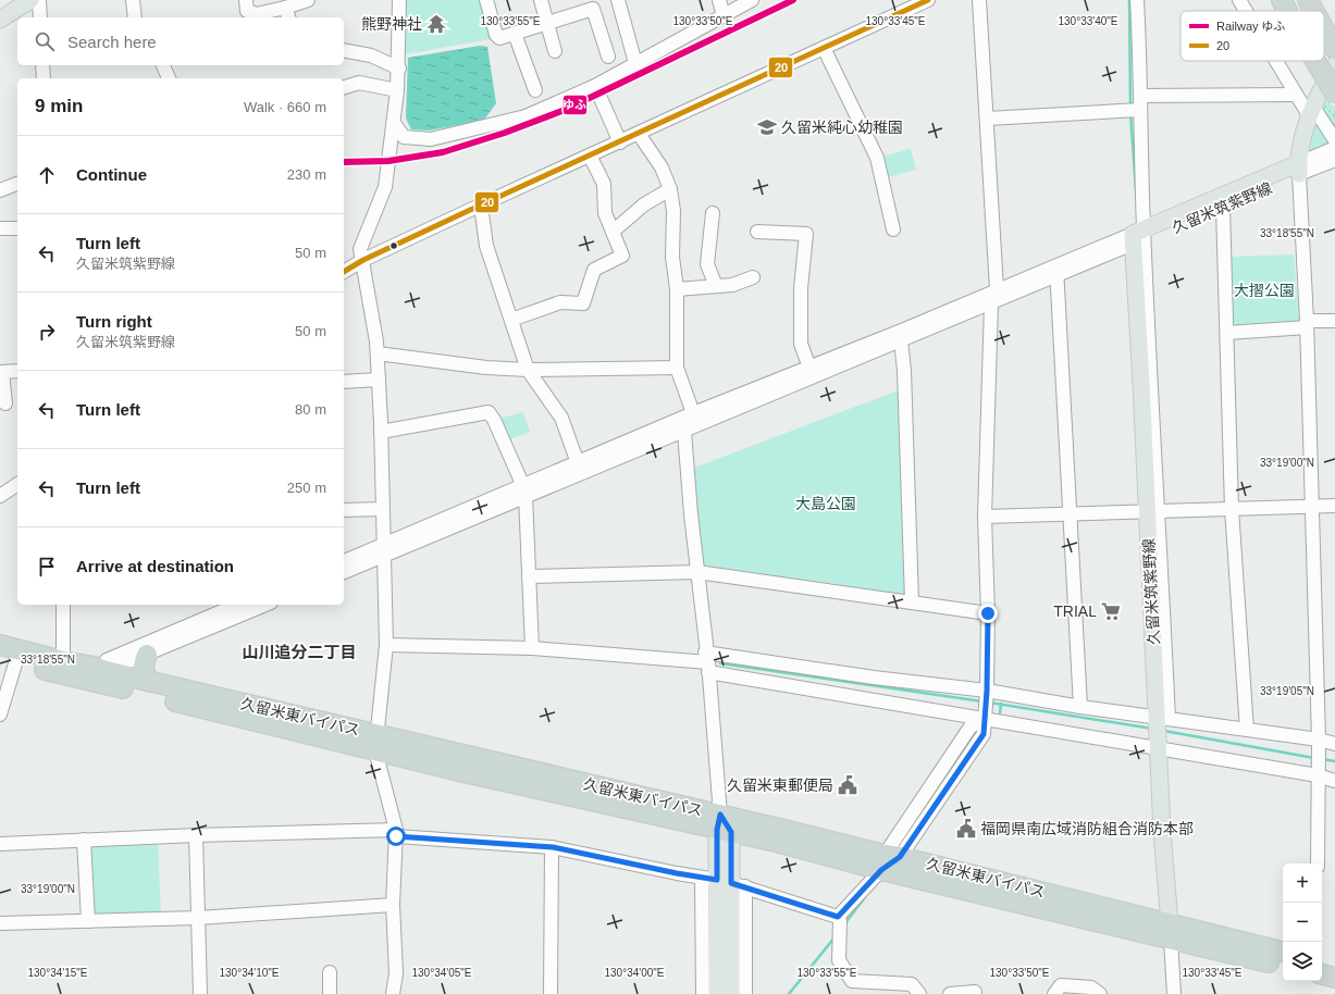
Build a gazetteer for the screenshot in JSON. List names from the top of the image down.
{
  "streets": {
    "highway": ["久留米東バイパス"],
    "main road": ["久留米筑紫野線"]
  },
  "crossings": [
    ["久留米筑紫野線", "久留米東バイパス"]
  ],
  "districts": ["山川追分二丁目"],
  "parks": ["大摺公園", "大島公園"],
  "places": {
    "temple": ["熊野神社"],
    "school or university": ["久留米純心幼稚園"],
    "supermarket": ["TRIAL"],
    "public building": ["久留米東郵便局", "福岡県南広域消防組合消防本部"]
  },
  "lines": ["rail line ゆふ", "transit line 20"],
  "legend": ["Railway ゆふ", "20"],
  "page": {
    "search": "Search here",
    "heading": ["9 min", "Walk · 660 m"],
    "list": [
      ["Continue", "230 m"],
      ["Turn left", "久留米筑紫野線", "50 m"],
      ["Turn right", "久留米筑紫野線", "50 m"],
      ["Turn left", "80 m"],
      ["Turn left", "250 m"],
      "Arrive at destination"
    ],
    "map_buttons": ["+", "−"]
  },
  "coordinates": [
    "130°33'55\"E",
    "130°33'50\"E",
    "130°33'45\"E",
    "130°33'40\"E",
    "33°18'55\"N",
    "33°19'00\"N",
    "33°19'05\"N",
    "130°34'15\"E",
    "130°34'10\"E",
    "130°34'05\"E",
    "130°34'00\"E"
  ]
}
